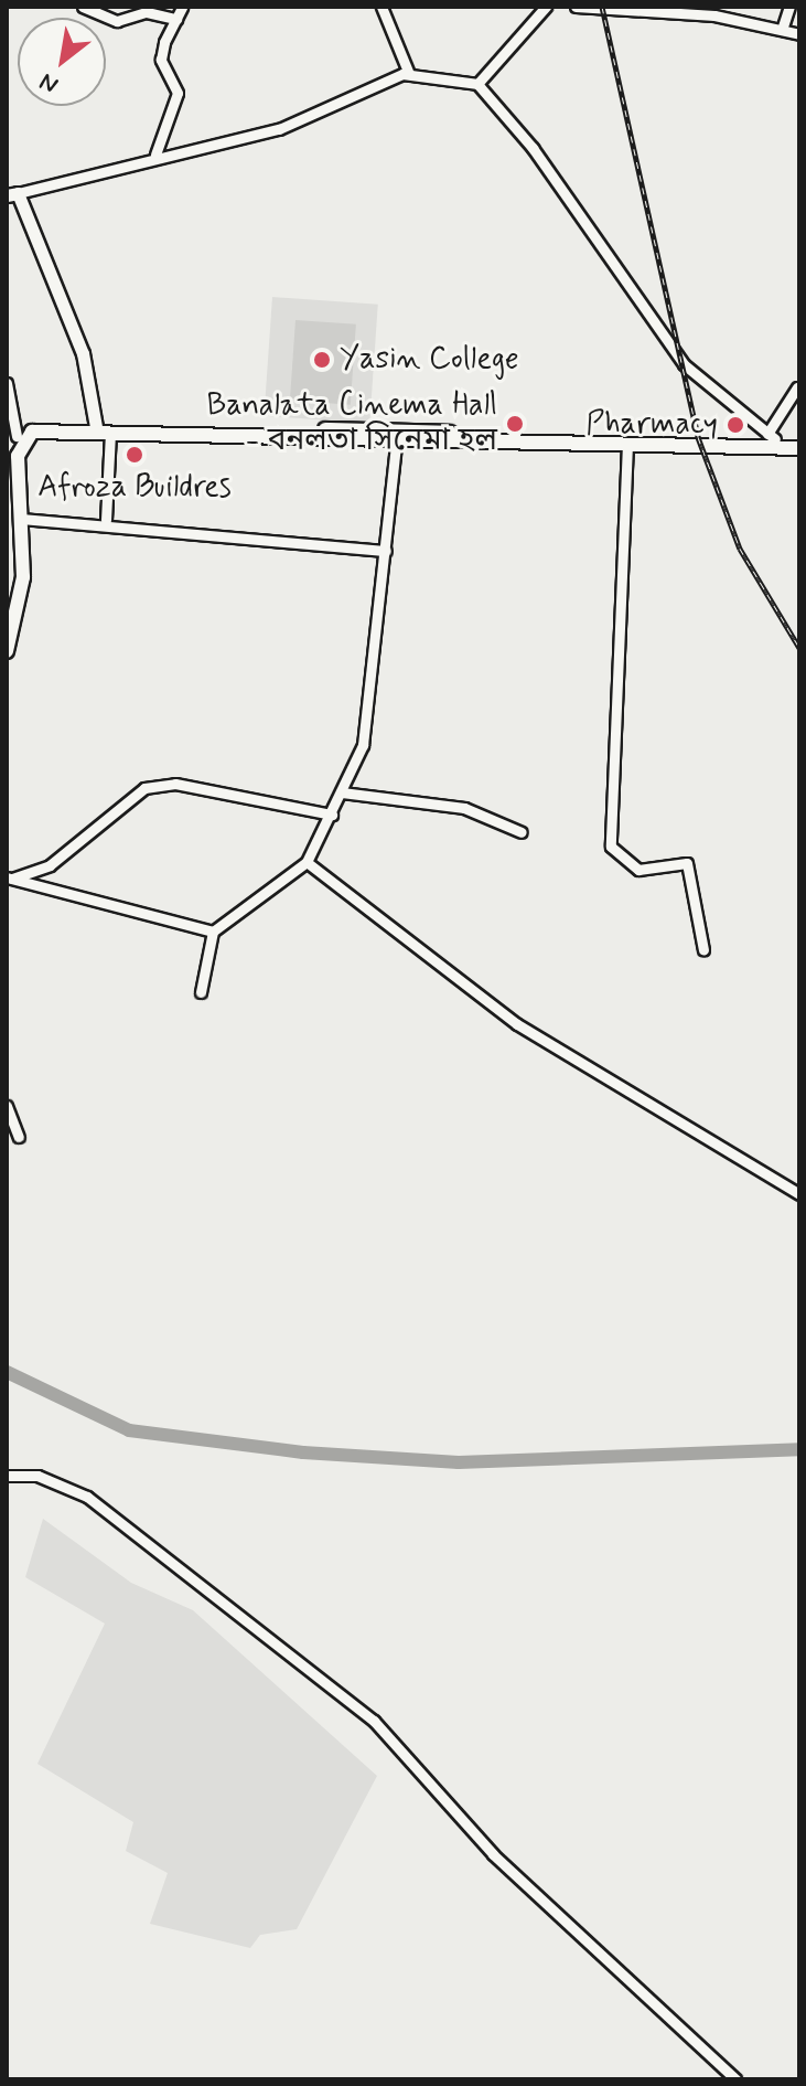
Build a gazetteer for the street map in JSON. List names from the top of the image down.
{
  "places": [
    "Yasin College",
    "Banalata Cinema Hall - বনলতা সিনেমা হল",
    "Pharmacy",
    "Afroza Buildres"
  ],
  "north": "bottom left"
}
